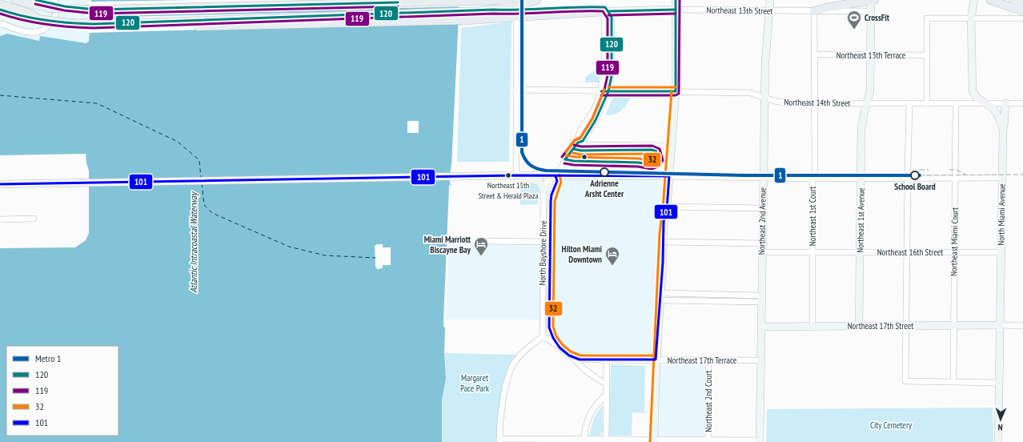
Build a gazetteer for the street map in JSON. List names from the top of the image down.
{
  "streets": {
    "main road": [
      "Northeast 13th Street",
      "North Miami Avenue",
      "Northeast 1st Avenue",
      "Northeast 2nd Avenue",
      "Northeast 17th Street"
    ],
    "street": [
      "Northeast 13th Terrace",
      "Northeast 14th Street",
      "Northeast 1st Court",
      "Northeast Miami Court",
      "Northeast 16th Street",
      "North Bayshore Drive",
      "Northeast 17th Terrace",
      "Northeast 2nd Court"
    ]
  },
  "crossings": [
    ["Northeast 13th Street", "Northeast 1st Court"],
    ["Northeast 13th Street", "Northeast 1st Avenue"],
    ["Northeast 13th Street", "Northeast 2nd Avenue"],
    ["Northeast 13th Street", "North Bayshore Drive"],
    ["Northeast 13th Terrace", "Northeast 1st Court"],
    ["Northeast 13th Terrace", "Northeast 1st Avenue"],
    ["Northeast 14th Street", "North Miami Avenue"],
    ["Northeast 14th Street", "Northeast 1st Court"],
    ["Northeast 14th Street", "Northeast 1st Avenue"],
    ["Northeast 14th Street", "Northeast 2nd Avenue"],
    ["Northeast 14th Street", "Northeast Miami Court"],
    ["Northeast 14th Street", "North Bayshore Drive"],
    ["North Miami Avenue", "Northeast 16th Street"],
    ["North Miami Avenue", "Northeast 17th Street"],
    ["Northeast 1st Court", "Northeast 16th Street"],
    ["Northeast 1st Court", "Northeast 17th Street"],
    ["Northeast 1st Avenue", "Northeast 16th Street"],
    ["Northeast 1st Avenue", "Northeast 17th Street"],
    ["Northeast 2nd Avenue", "Northeast 16th Street"],
    ["Northeast 2nd Avenue", "Northeast 17th Street"],
    ["Northeast 2nd Avenue", "Northeast 17th Terrace"],
    ["Northeast Miami Court", "Northeast 16th Street"],
    ["Northeast Miami Court", "Northeast 17th Street"],
    ["Northeast 17th Terrace", "Northeast 2nd Court"]
  ],
  "water": ["Atlantic Intracoastal Waterway"],
  "parks": ["Margaret Pace Park", "City Cemetery"],
  "places": {
    "sports": ["CrossFit"],
    "other": ["Adrienne Arsht Center", "Northeast 15th Street & Herald Plaza", "School Board"],
    "hotel": ["Miami Marriott Biscayne Bay", "Hilton Miami Downtown"]
  },
  "lines": [
    "metro line 1",
    "transit line 120",
    "transit line 119",
    "transit line 32",
    "transit line 101"
  ],
  "legend": [
    "Metro 1",
    "120",
    "119",
    "32",
    "101"
  ],
  "north": "bottom"
}
